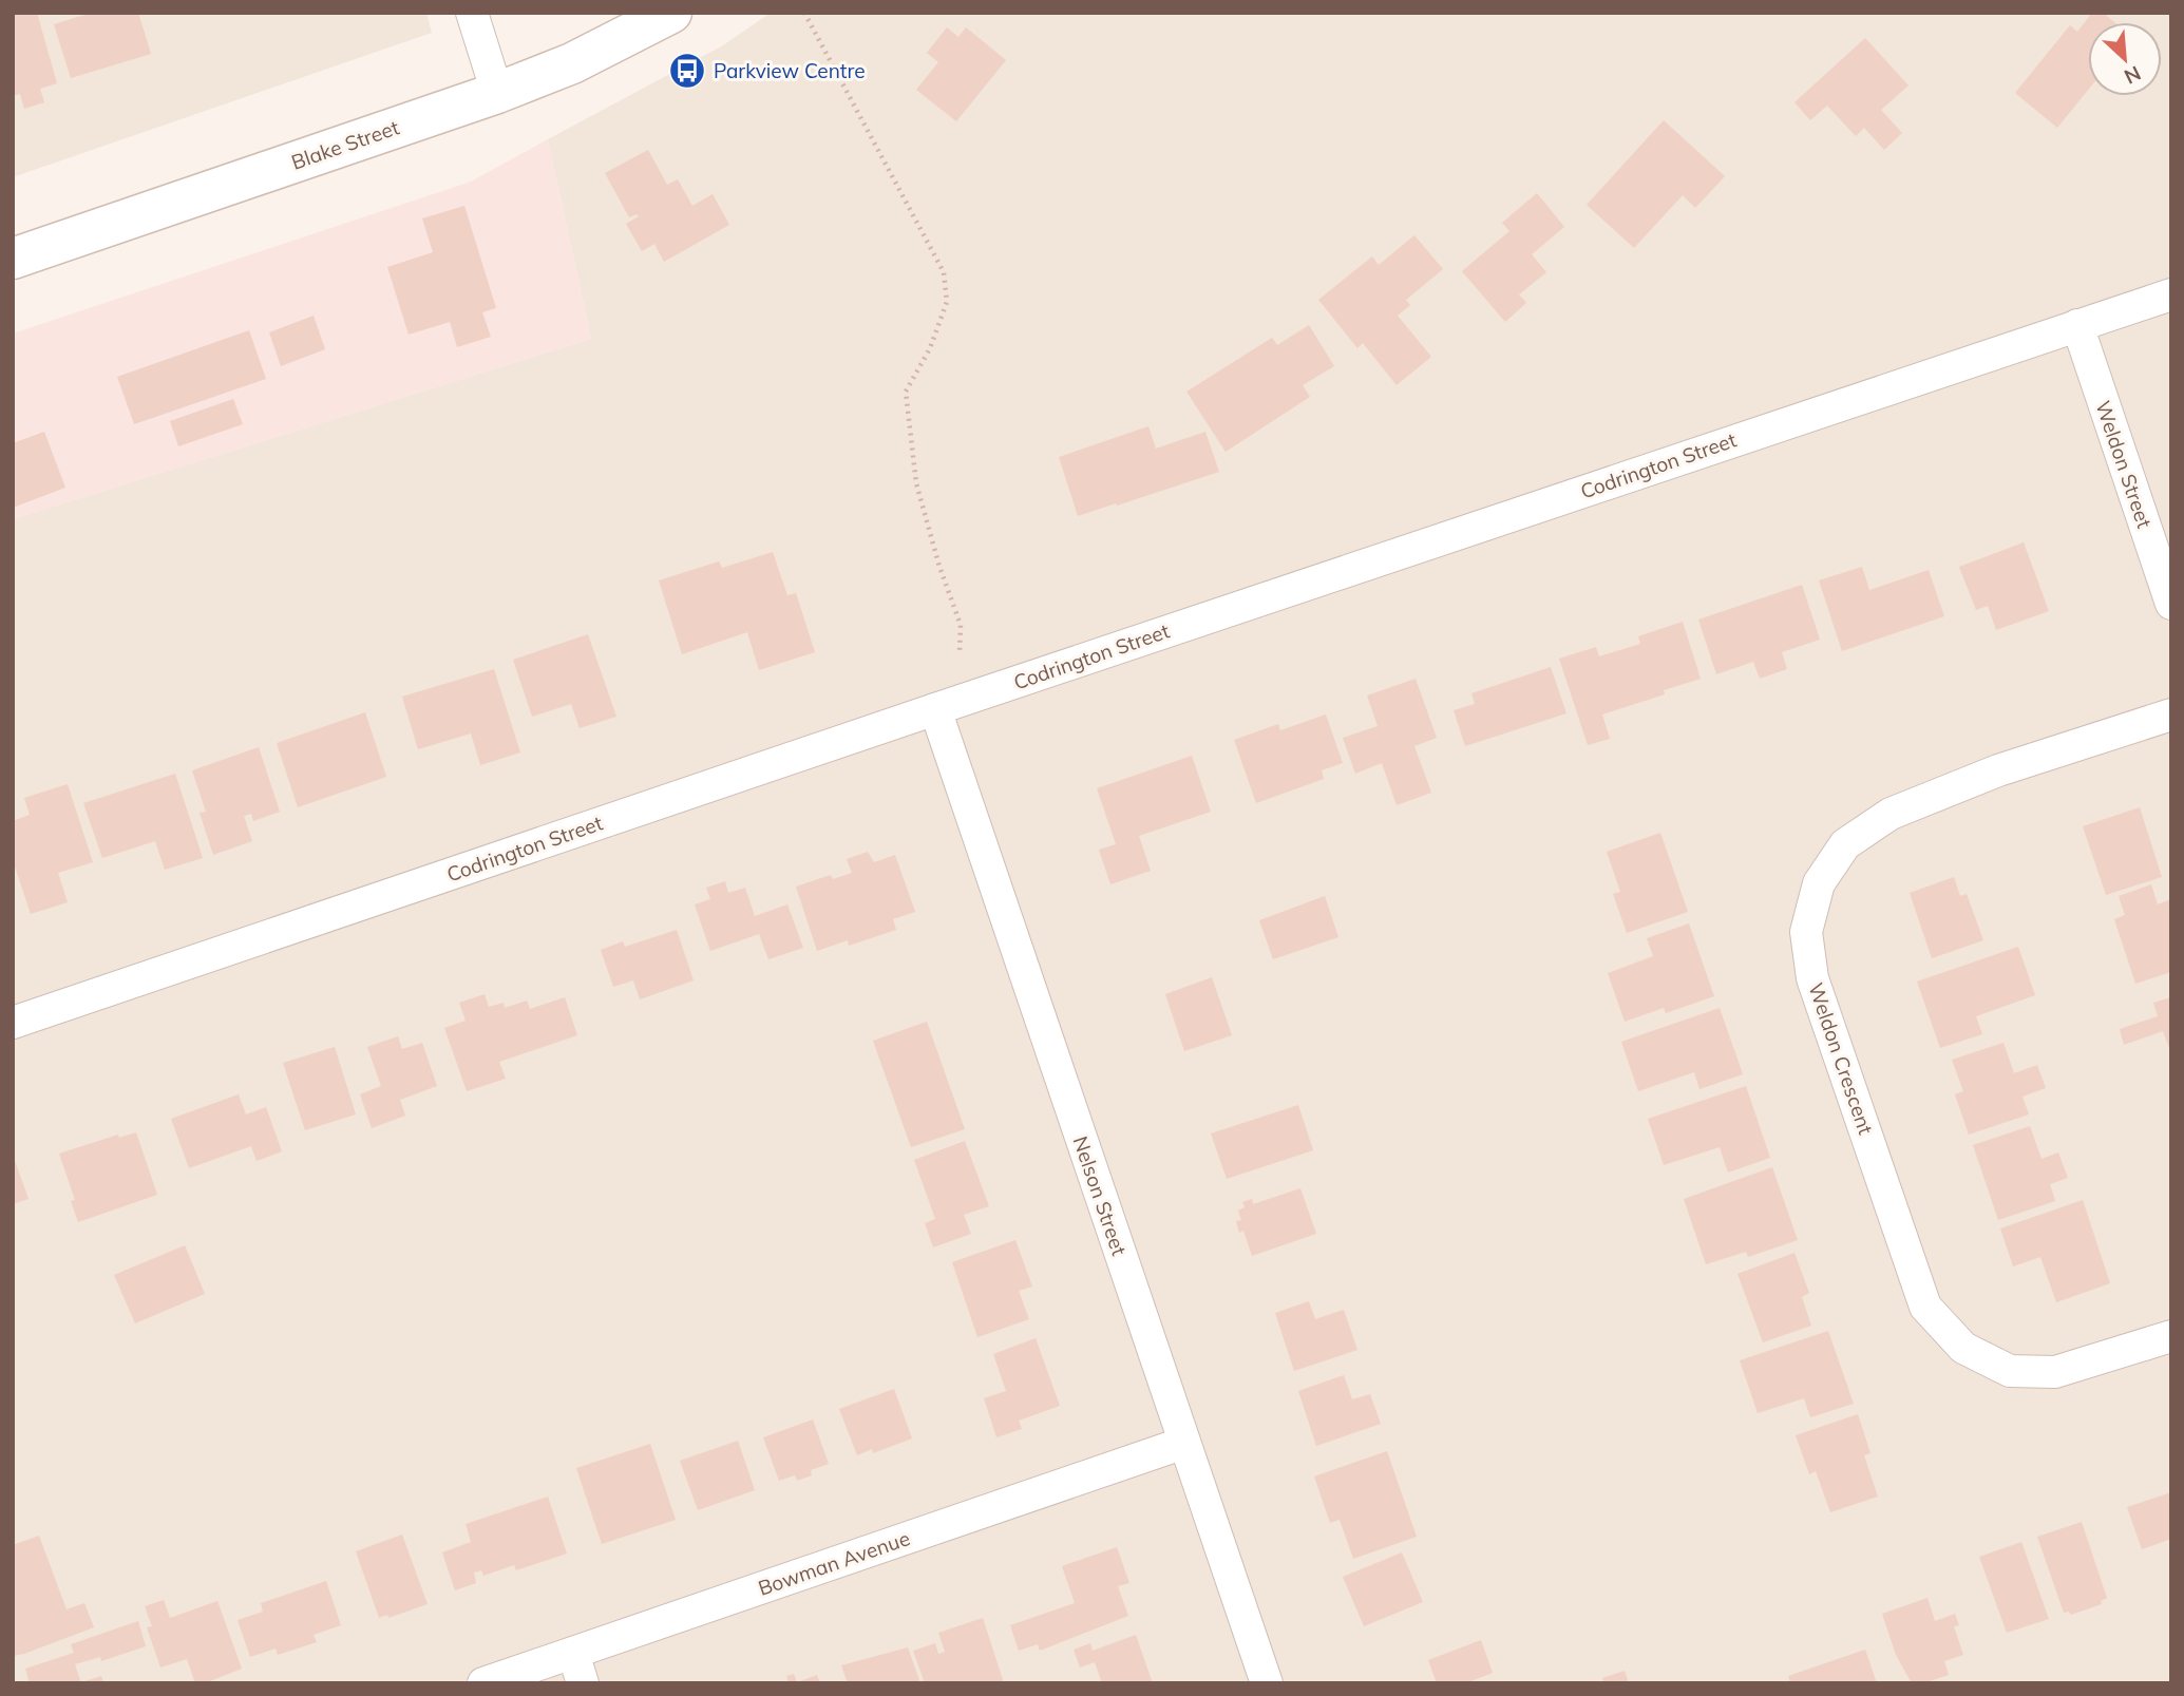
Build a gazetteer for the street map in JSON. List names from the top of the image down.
{
  "streets": {
    "main road": ["Blake Street"],
    "street": [
      "Weldon Street",
      "Codrington Street",
      "Weldon Crescent",
      "Nelson Street",
      "Bowman Avenue"
    ]
  },
  "crossings": [
    ["Weldon Street", "Codrington Street"],
    ["Codrington Street", "Nelson Street"],
    ["Nelson Street", "Bowman Avenue"]
  ],
  "places": {
    "bus stop": ["Parkview Centre"]
  },
  "north": "bottom right"
}
